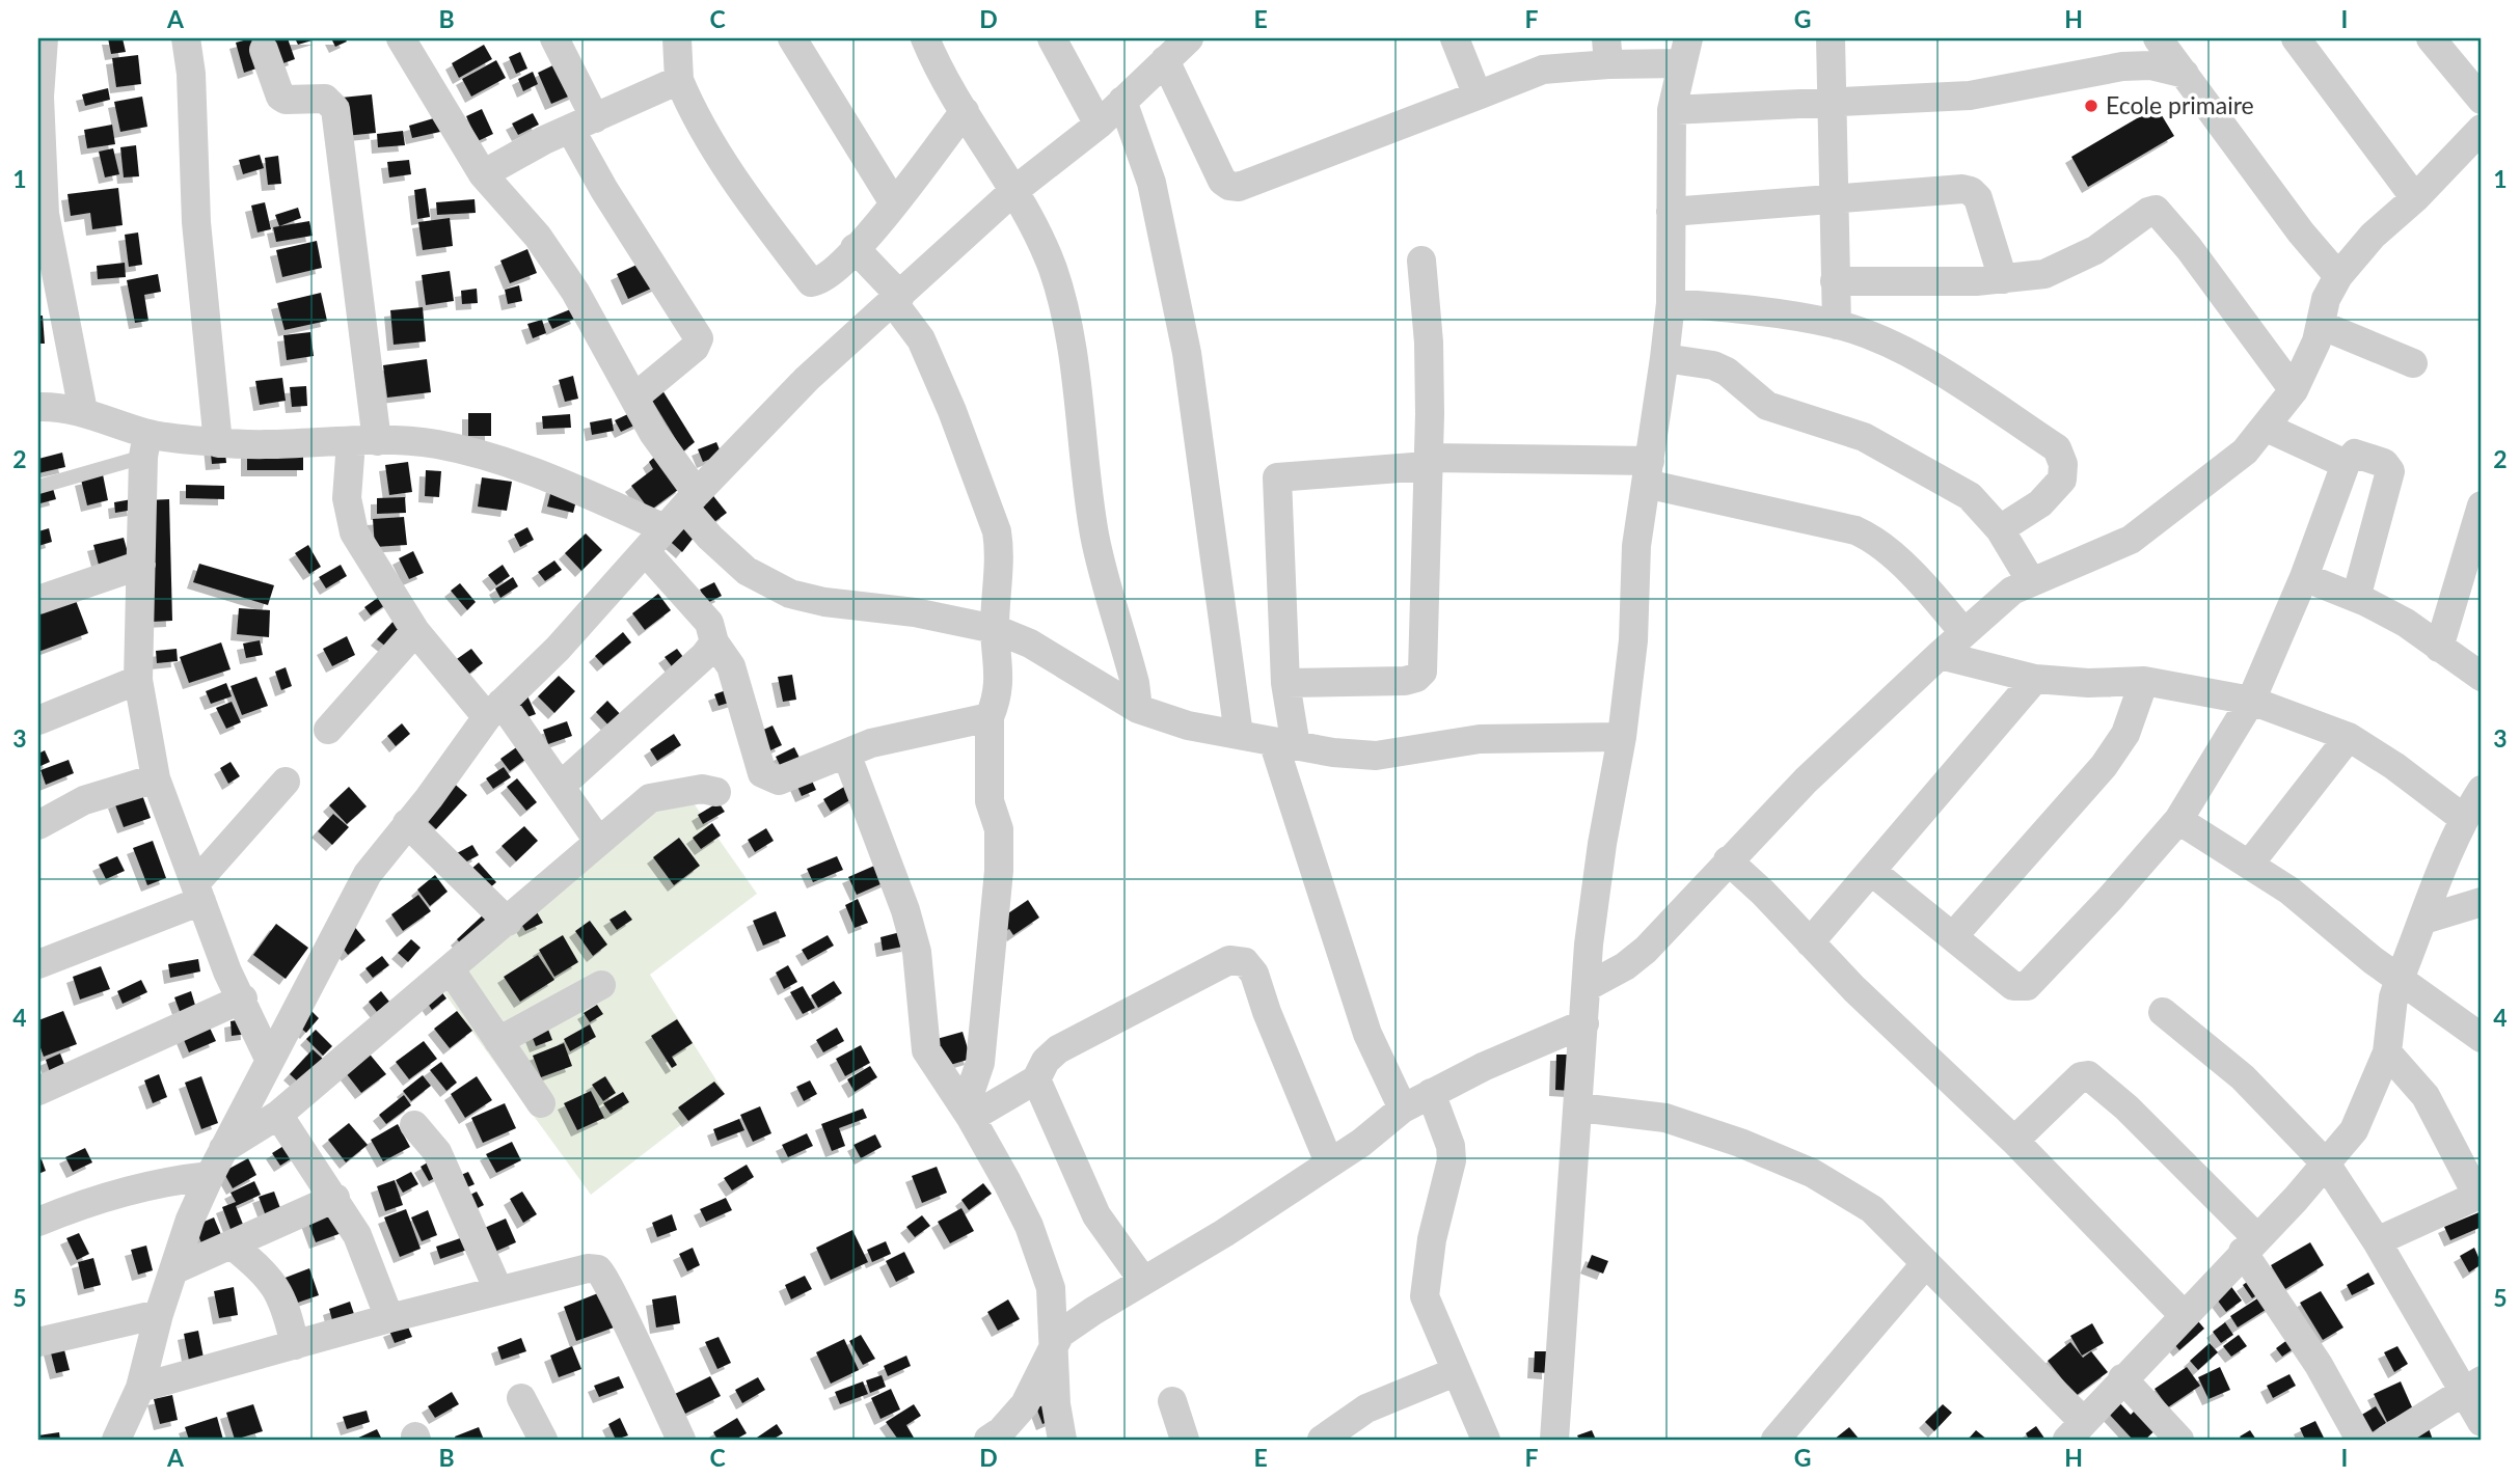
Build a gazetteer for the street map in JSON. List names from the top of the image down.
{
  "places": ["Ecole primaire"],
  "grid": {
    "columns": [
      "A",
      "B",
      "C",
      "D",
      "E",
      "F",
      "G",
      "H",
      "I"
    ],
    "rows": [
      "1",
      "2",
      "3",
      "4",
      "5"
    ]
  }
}
